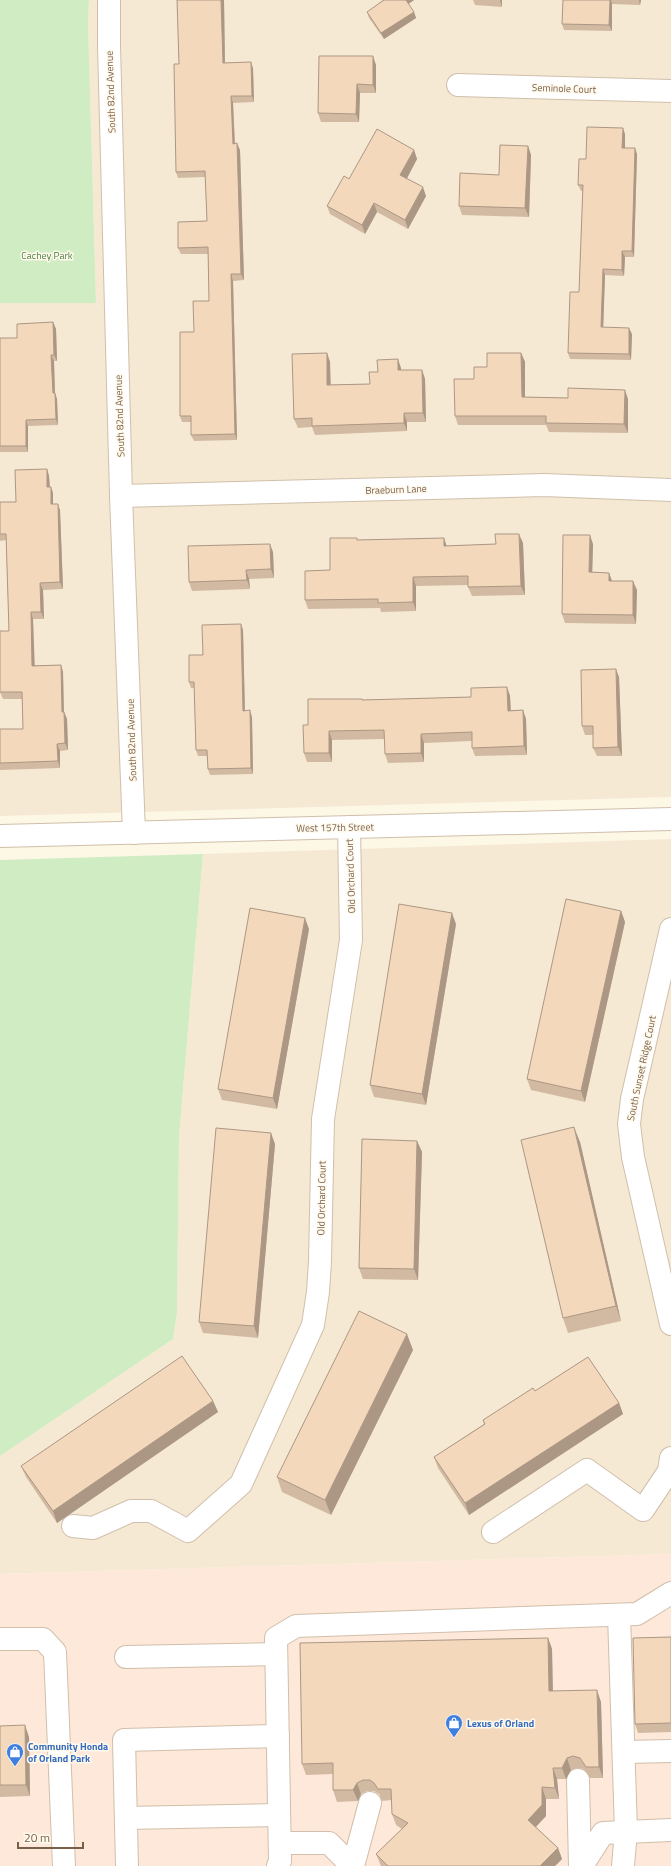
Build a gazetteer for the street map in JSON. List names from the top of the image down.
{
  "streets": {
    "street": [
      "Seminole Court",
      "South 82nd Avenue",
      "Braeburn Lane",
      "West 157th Street",
      "Old Orchard Court",
      "South Sunset Ridge Court"
    ]
  },
  "crossings": [
    ["South 82nd Avenue", "Braeburn Lane"],
    ["South 82nd Avenue", "West 157th Street"],
    ["West 157th Street", "Old Orchard Court"]
  ],
  "parks": ["Cachey Park"],
  "places": {
    "shop": ["Lexus of Orland", "Community Honda of Orland Park"]
  },
  "scale_bar": "20 m"
}
